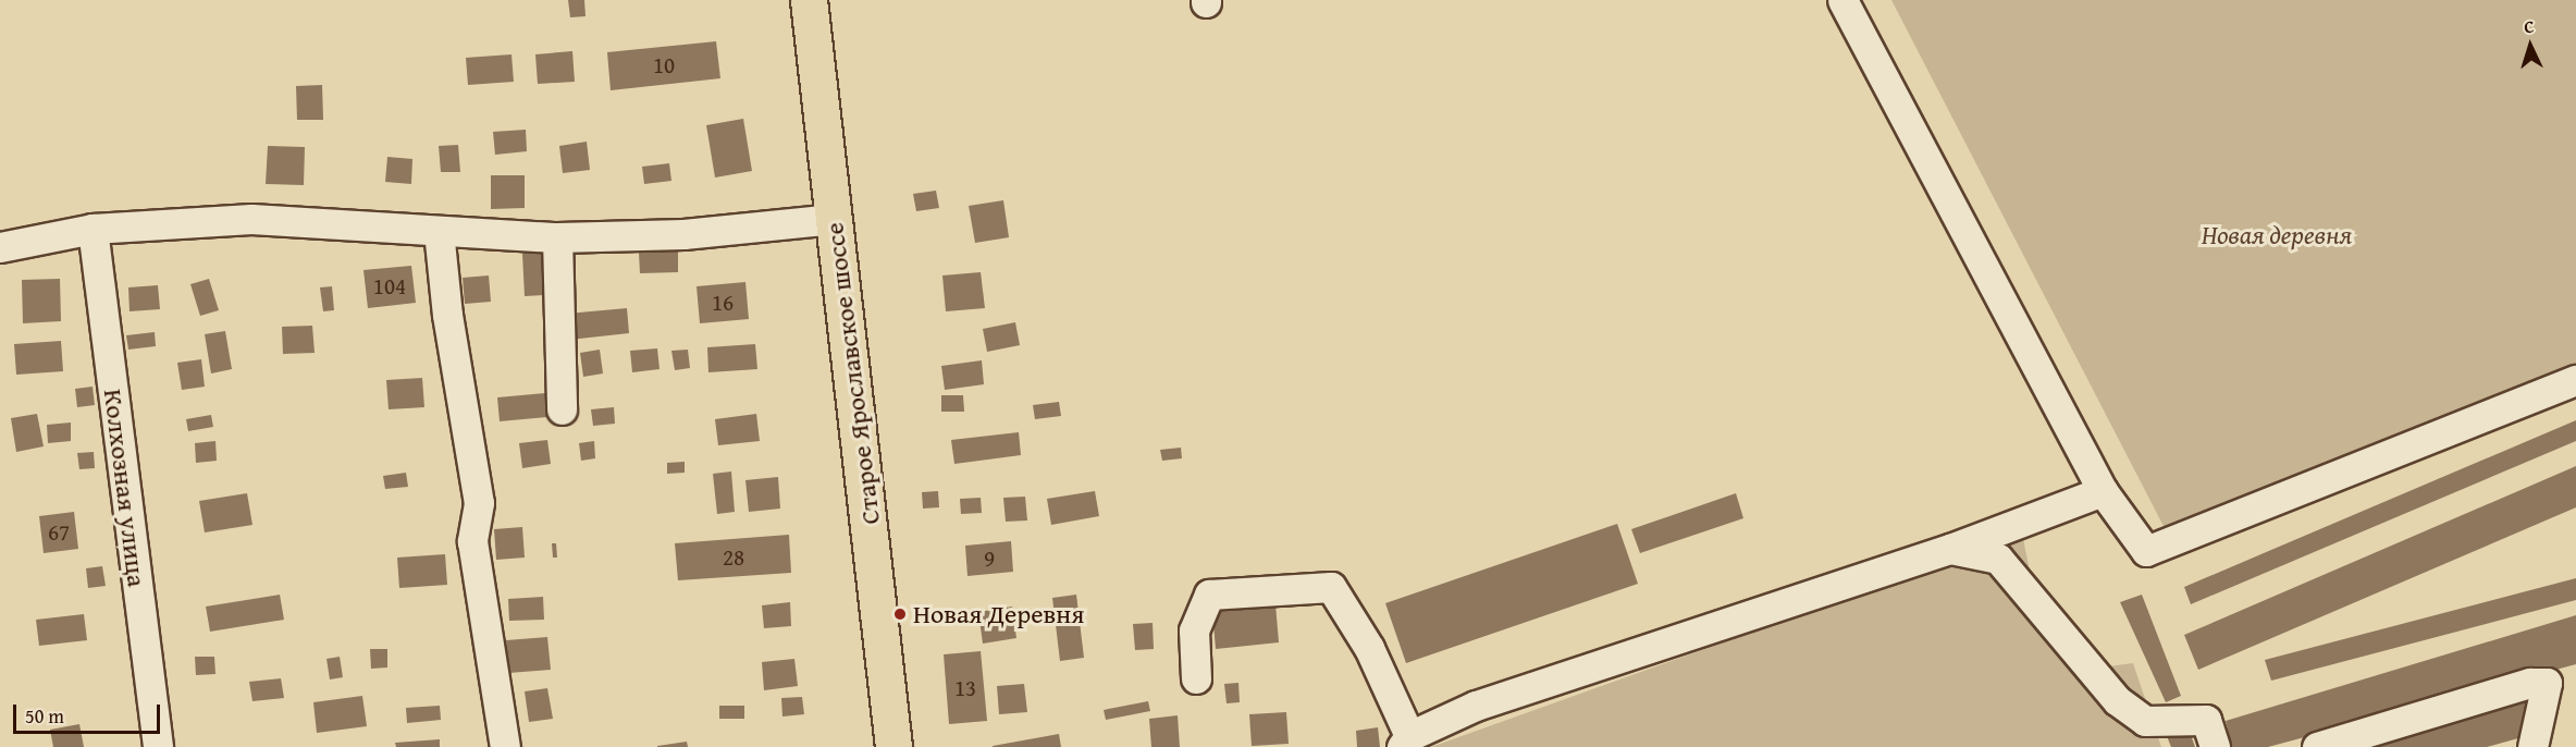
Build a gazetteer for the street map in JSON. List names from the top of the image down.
{
  "streets": {
    "main road": ["Старое Ярославское шоссе"],
    "street": ["Колхозная улица"]
  },
  "parks": ["Новая деревня"],
  "places": ["Новая Деревня"],
  "house_numbers": [
    "10",
    "104",
    "16",
    "67",
    "28",
    "9",
    "13"
  ],
  "scale_bar": "50 m",
  "north": "top"
}
